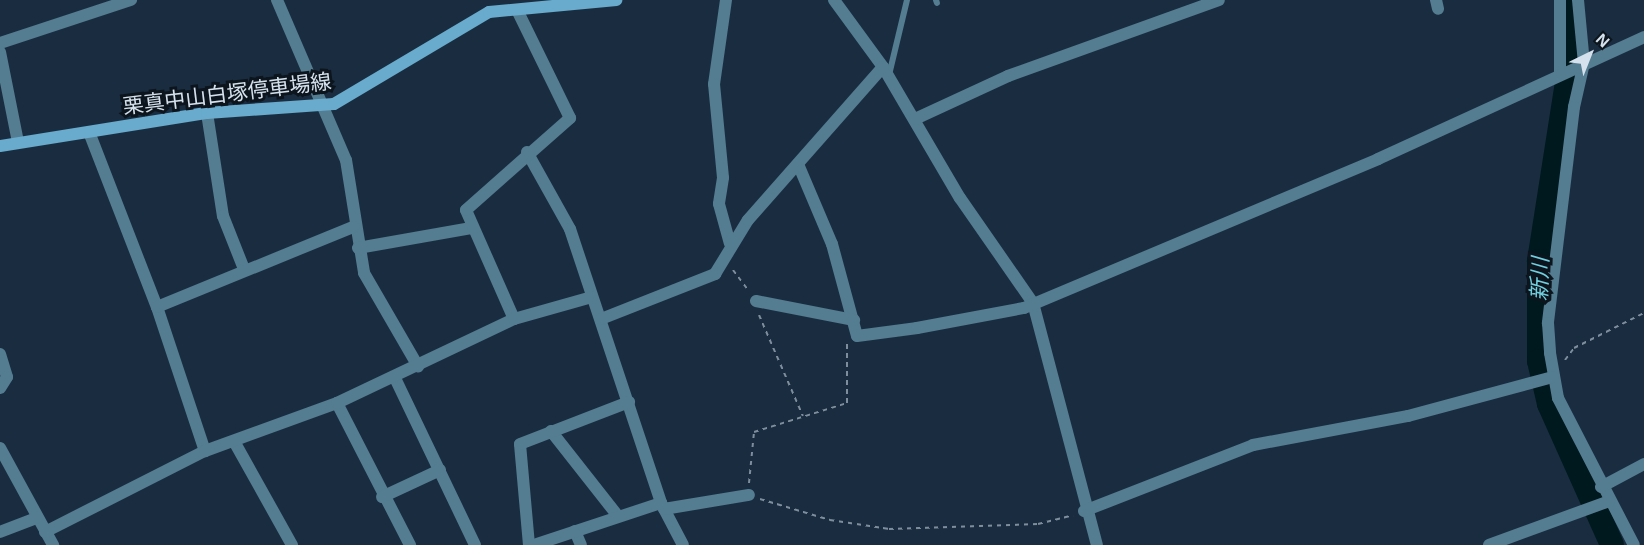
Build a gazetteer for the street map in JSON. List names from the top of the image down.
{
  "streets": {
    "main road": ["栗真中山白塚停車場線"]
  },
  "water": ["新川"],
  "north": "top right"
}
